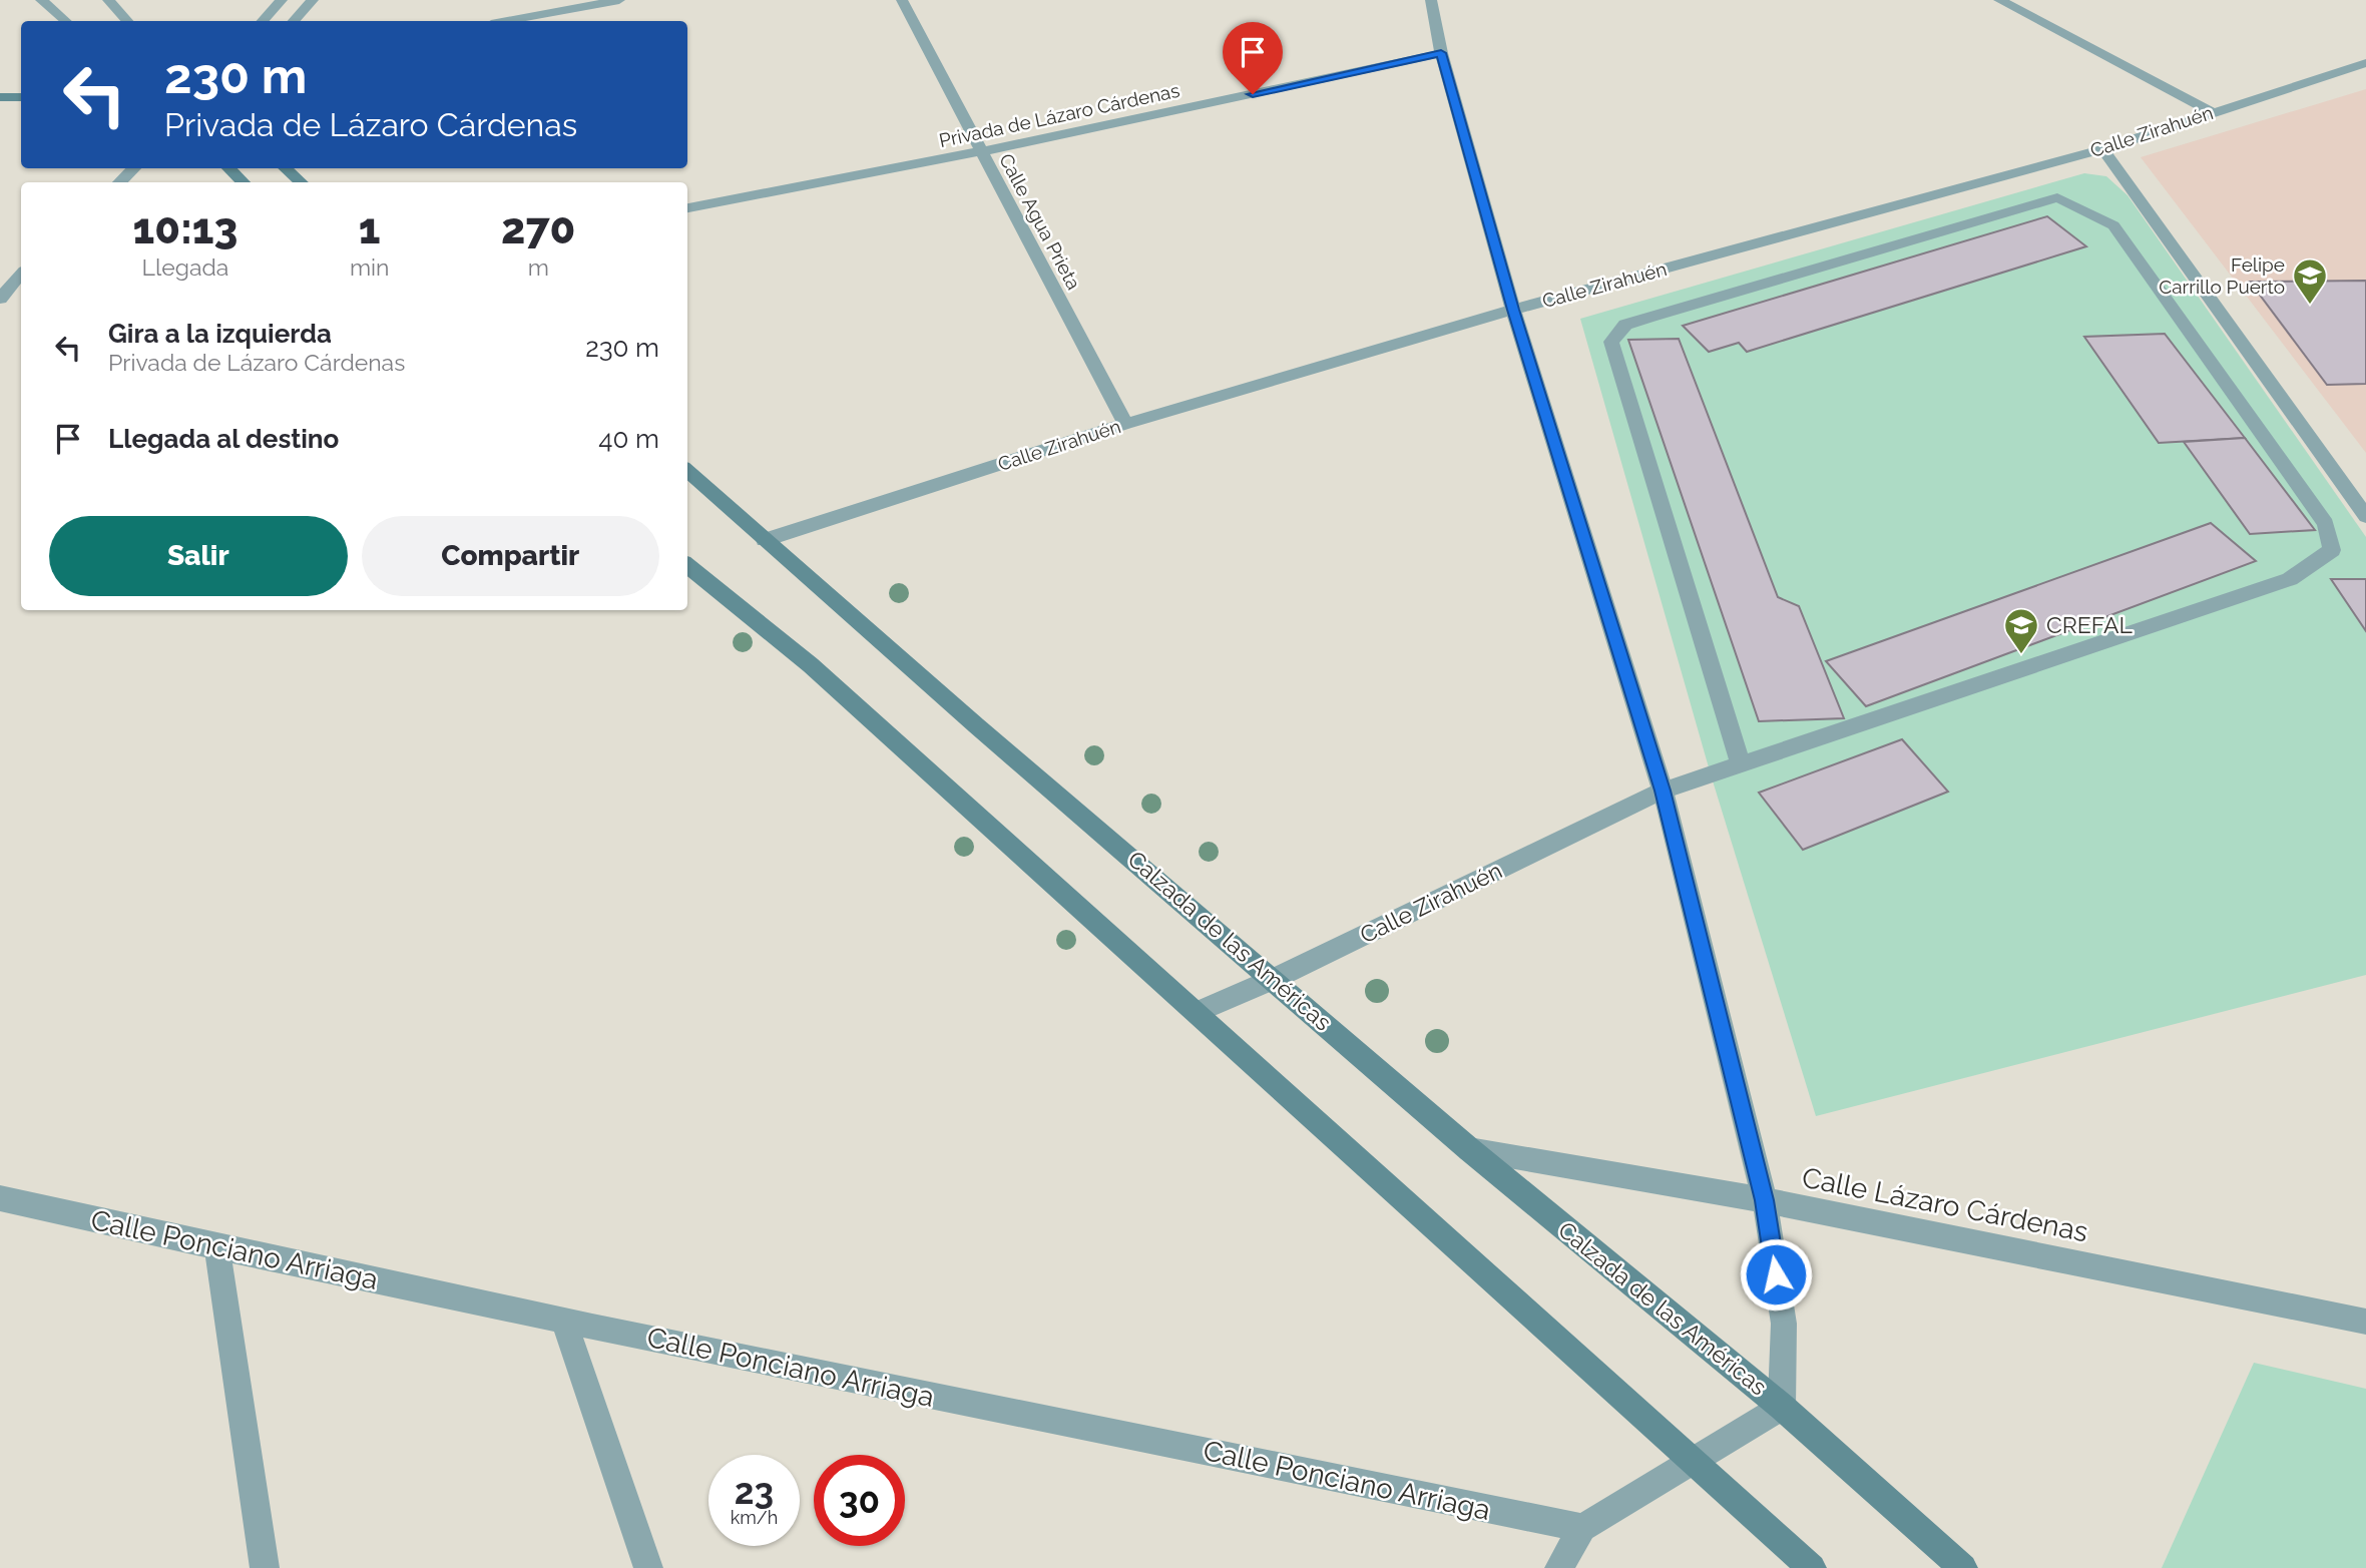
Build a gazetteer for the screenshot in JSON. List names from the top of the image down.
{
  "streets": {
    "main road": ["Calzada de las Américas"],
    "street": [
      "Privada de Lázaro Cárdenas",
      "Calle Zirahuén",
      "Calle Agua Prieta",
      "Calle Lázaro Cárdenas",
      "Calle Ponciano Arriaga"
    ]
  },
  "crossings": [
    ["Privada de Lázaro Cárdenas", "Calle Agua Prieta"],
    ["Calle Zirahuén", "Calle Agua Prieta"],
    ["Calle Zirahuén", "Calzada de las Américas"],
    ["Calzada de las Américas", "Calle Lázaro Cárdenas"],
    ["Calzada de las Américas", "Calle Ponciano Arriaga"]
  ],
  "places": {
    "school or university": ["Felipe Carrillo Puerto", "CREFAL"]
  },
  "page": {
    "turn": ["230 m", "Privada de Lázaro Cárdenas"],
    "eta": [
      "10:13",
      "Llegada",
      "1",
      "min",
      "270",
      "m"
    ],
    "list": [
      {
        "name": "Gira a la izquierda",
        "note": "Privada de Lázaro Cárdenas",
        "value": "230 m"
      },
      {
        "name": "Llegada al destino",
        "value": "40 m"
      }
    ],
    "buttons": ["Salir", "Compartir"],
    "speed": "23 km/h",
    "limit": "30"
  }
}
